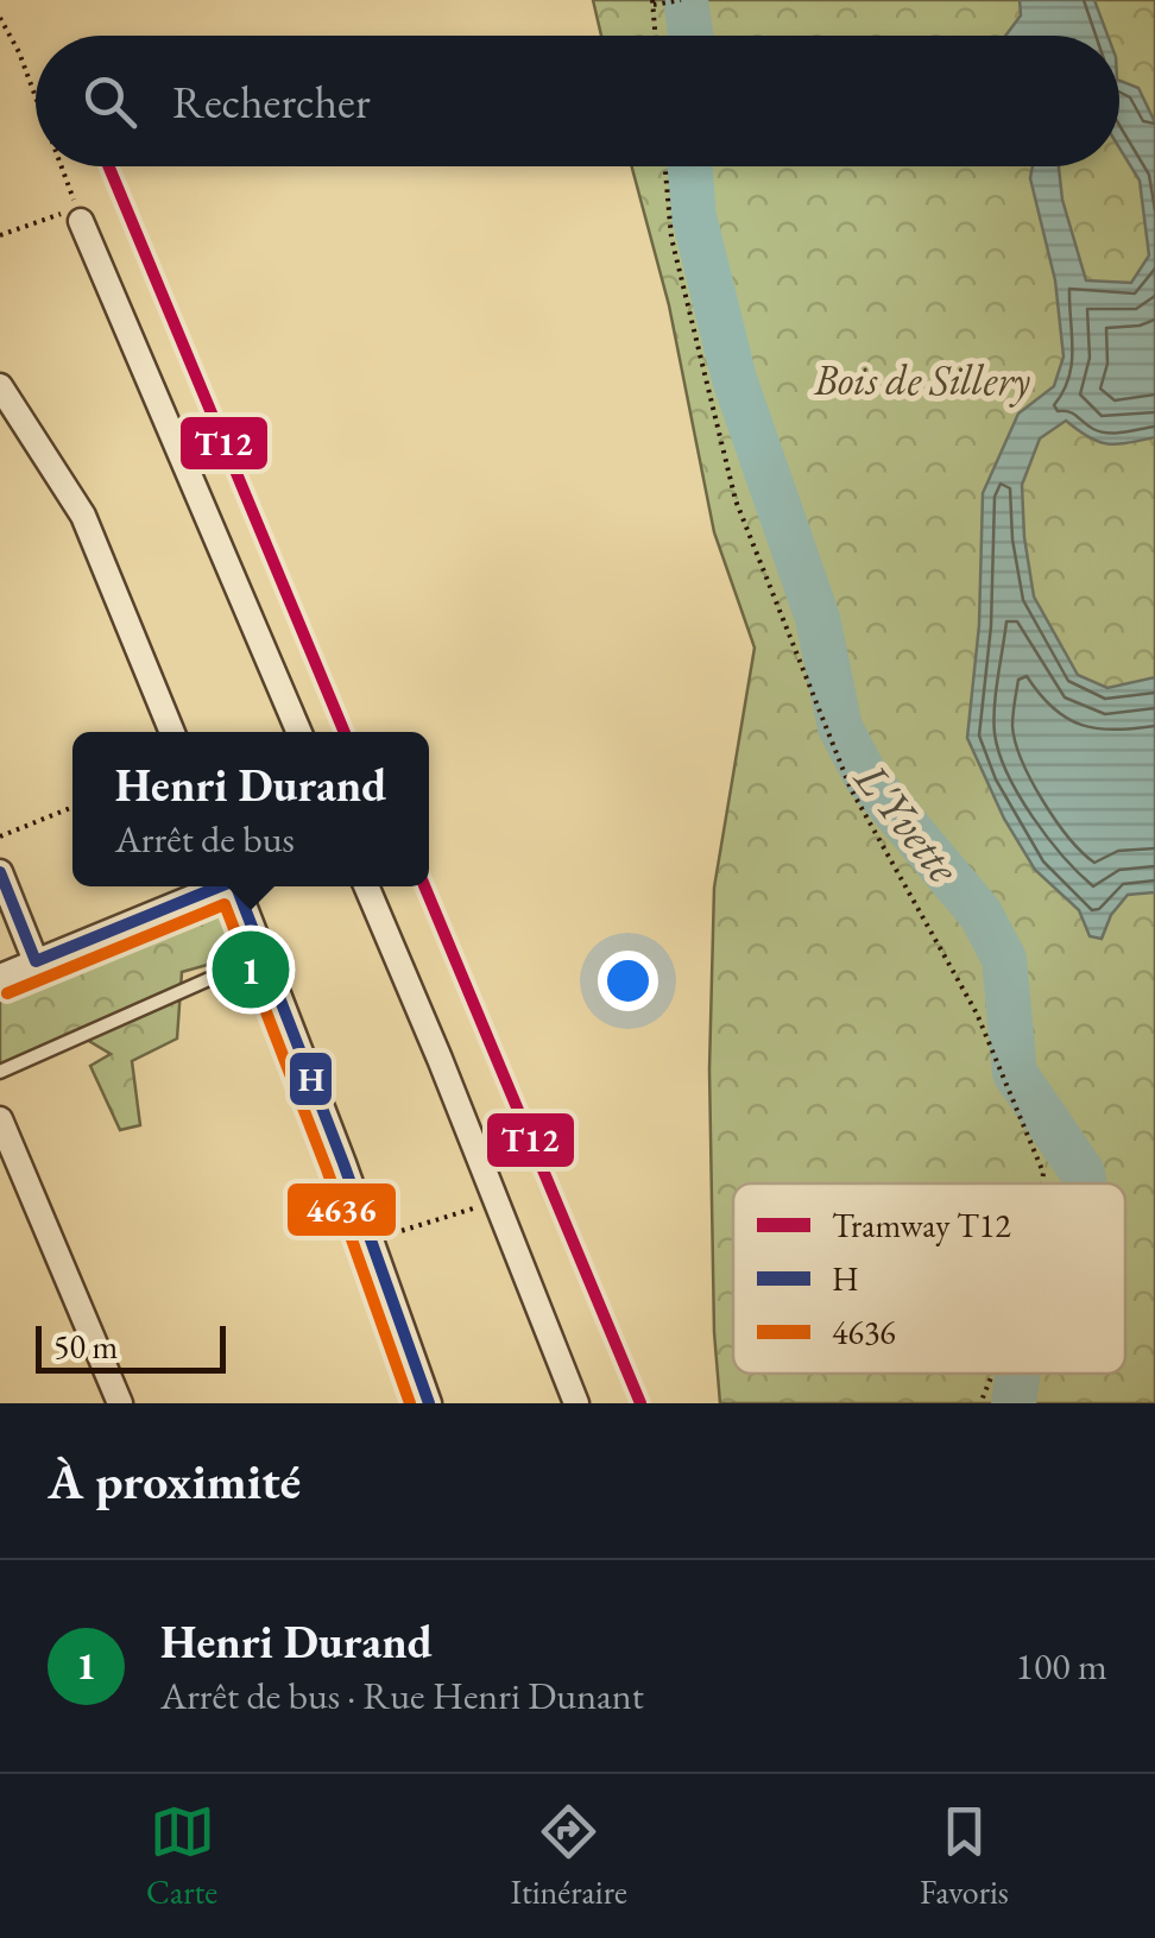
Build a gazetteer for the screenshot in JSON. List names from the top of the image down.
{
  "water": ["L'Yvette"],
  "parks": ["Bois de Sillery"],
  "lines": ["tram line T12", "transit line H", "transit line 4636"],
  "legend": ["Tramway T12", "H", "4636"],
  "scale_bar": "50 m",
  "page": {
    "search": "Rechercher",
    "popup": ["Henri Durand", "Arrêt de bus"],
    "pins": "1",
    "scale": "50 m",
    "heading": "À proximité",
    "list": [
      {
        "mark": "1",
        "name": "Henri Durand",
        "note": "Arrêt de bus · Rue Henri Dunant",
        "value": "100 m"
      }
    ],
    "nav": ["Carte", "Itinéraire", "Favoris"]
  }
}
